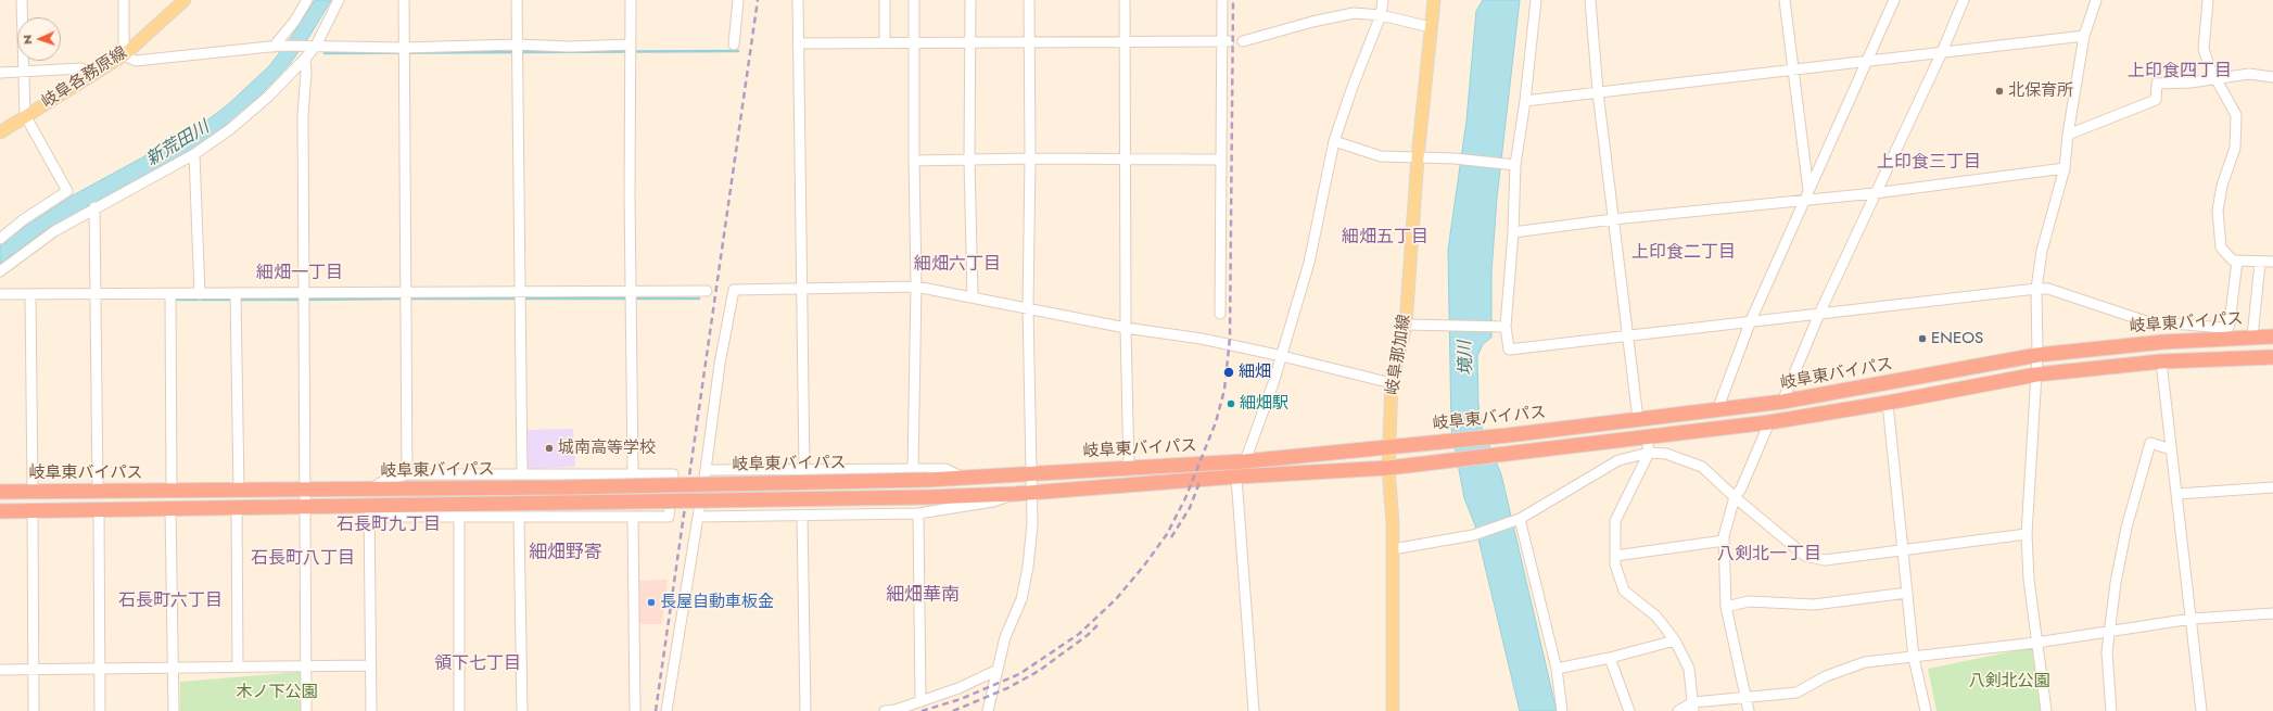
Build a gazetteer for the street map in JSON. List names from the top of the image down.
{
  "streets": {
    "highway": ["岐阜東バイパス"],
    "main road": ["岐阜各務原線", "岐阜那加線"]
  },
  "crossings": [
    ["岐阜東バイパス", "岐阜那加線"]
  ],
  "districts": [
    "上印食四丁目",
    "上印食三丁目",
    "細畑五丁目",
    "上印食二丁目",
    "細畑六丁目",
    "細畑一丁目",
    "石長町九丁目",
    "細畑野寄",
    "八剣北一丁目",
    "石長町八丁目",
    "細畑華南",
    "石長町六丁目",
    "領下七丁目"
  ],
  "water": ["新荒田川", "境川"],
  "parks": ["八剣北公園", "木ノ下公園"],
  "places": [
    "北保育所",
    "ENEOS",
    "細畑",
    "細畑駅",
    "城南高等学校",
    "長屋自動車板金"
  ],
  "north": "left"
}
